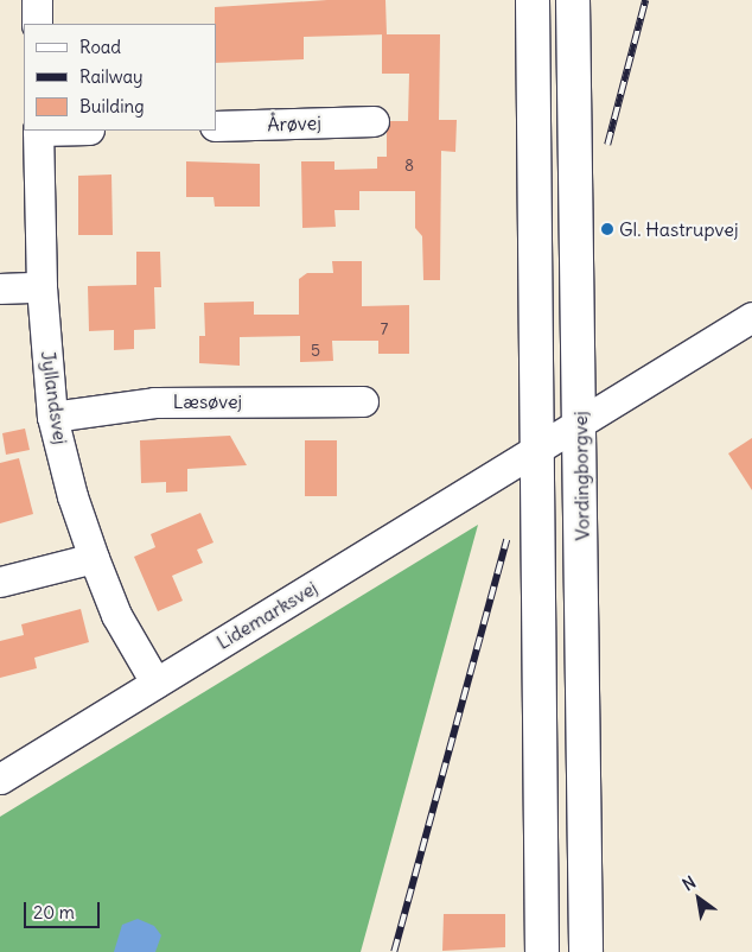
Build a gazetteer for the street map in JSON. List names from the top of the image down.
{
  "streets": {
    "main road": ["Vordingborgvej"],
    "street": [
      "Årøvej",
      "Jyllandsvej",
      "Læsøvej",
      "Lidemarksvej"
    ]
  },
  "crossings": [
    ["Jyllandsvej", "Læsøvej"],
    ["Jyllandsvej", "Lidemarksvej"],
    ["Vordingborgvej", "Lidemarksvej"]
  ],
  "places": ["Gl. Hastrupvej"],
  "house_numbers": ["8", "7", "5"],
  "legend": ["Road", "Railway", "Building"],
  "scale_bar": "20 m",
  "north": "top left"
}
